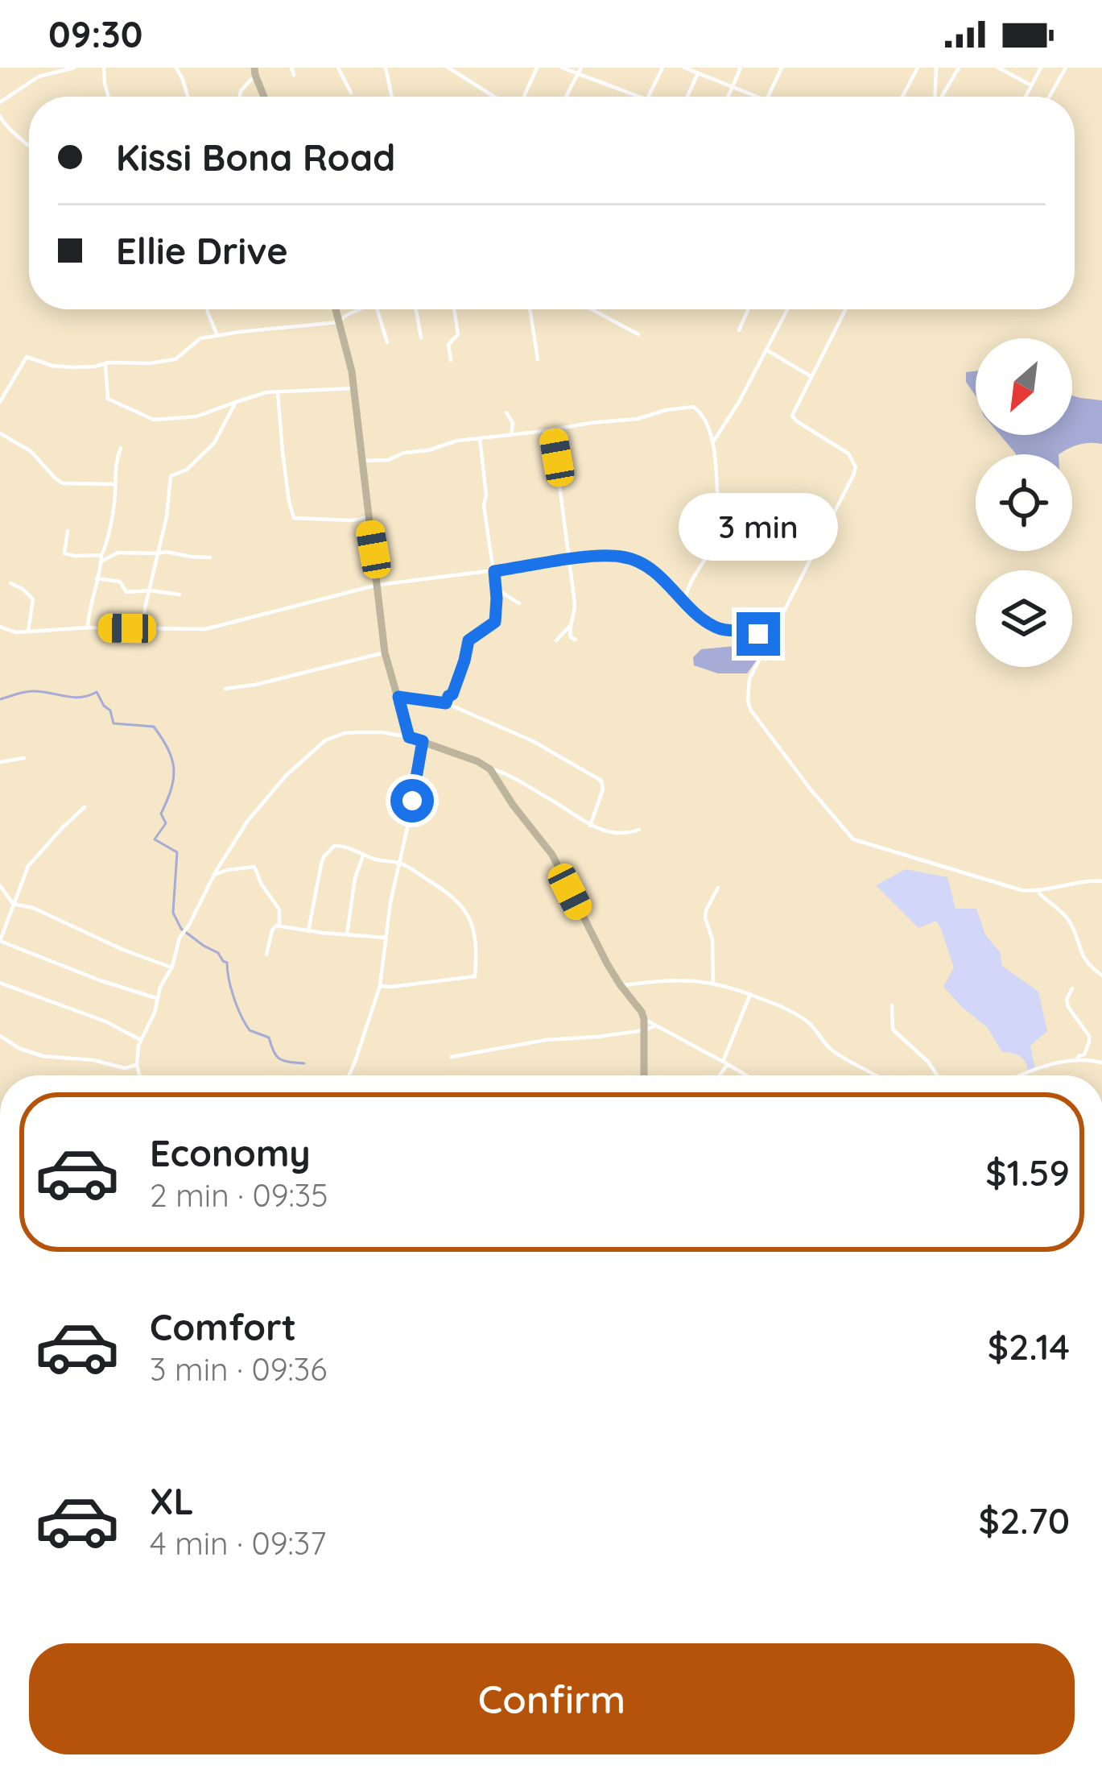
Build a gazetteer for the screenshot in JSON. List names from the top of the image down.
{
  "north": "bottom left",
  "page": {
    "status": "09:30",
    "banner": ["Kissi Bona Road", "Ellie Drive"],
    "bubble": "3 min",
    "list": [
      {
        "name": "Economy",
        "note": "2 min · 09:35",
        "value": "$1.59"
      },
      {
        "name": "Comfort",
        "note": "3 min · 09:36",
        "value": "$2.14"
      },
      {
        "name": "XL",
        "note": "4 min · 09:37",
        "value": "$2.70"
      }
    ],
    "buttons": "Confirm"
  }
}
